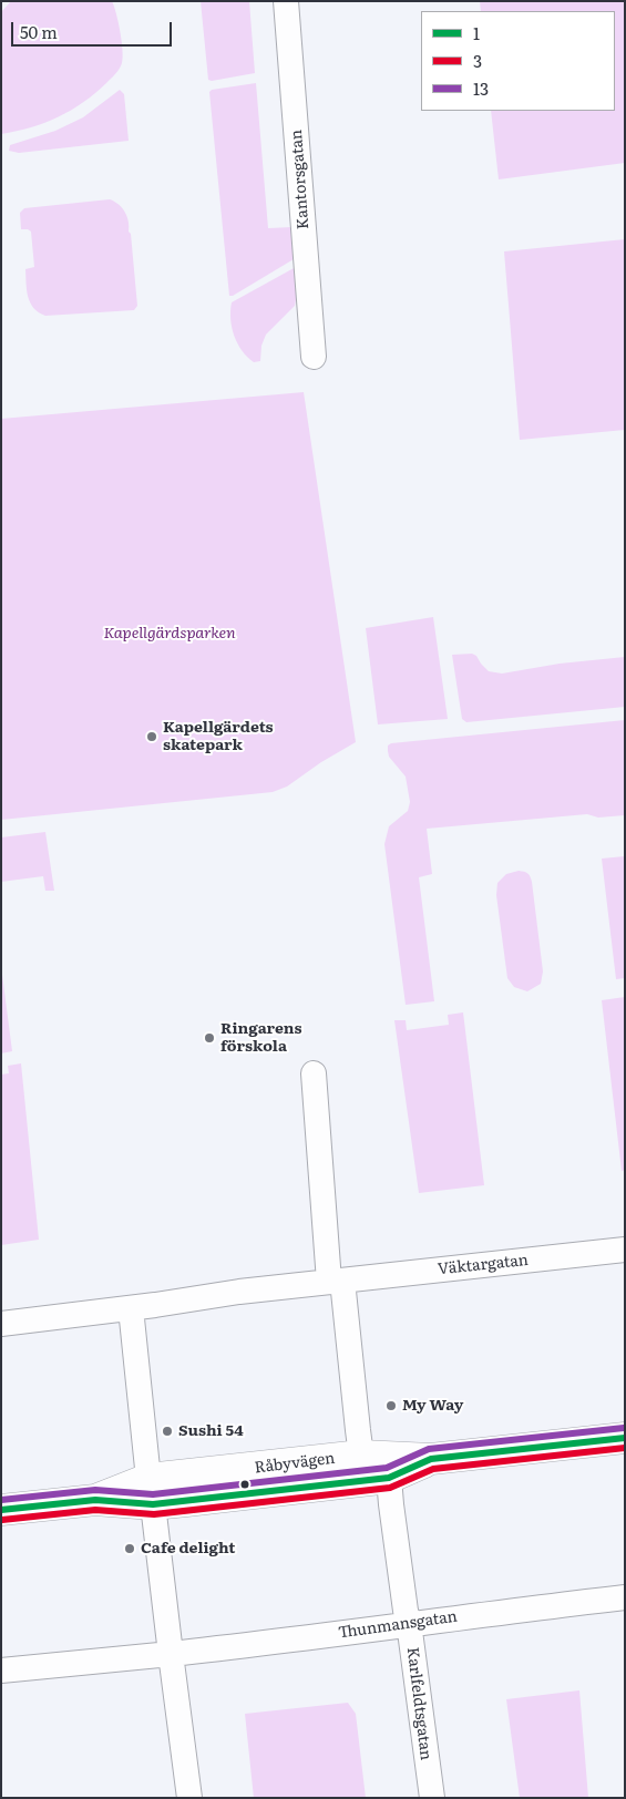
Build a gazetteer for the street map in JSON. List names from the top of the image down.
{
  "streets": {
    "main road": ["Råbyvägen"],
    "street": [
      "Kantorsgatan",
      "Väktargatan",
      "Thunmansgatan",
      "Karlfeldtsgatan"
    ]
  },
  "crossings": [
    ["Råbyvägen", "Karlfeldtsgatan"],
    ["Thunmansgatan", "Karlfeldtsgatan"]
  ],
  "parks": ["Kapellgärdsparken"],
  "places": [
    "Kapellgärdets skatepark",
    "Ringarens förskola",
    "My Way",
    "Sushi 54",
    "Cafe delight"
  ],
  "lines": ["transit line 13", "transit line 1", "transit line 3"],
  "legend": ["1", "3", "13"],
  "scale_bar": "50 m"
}
